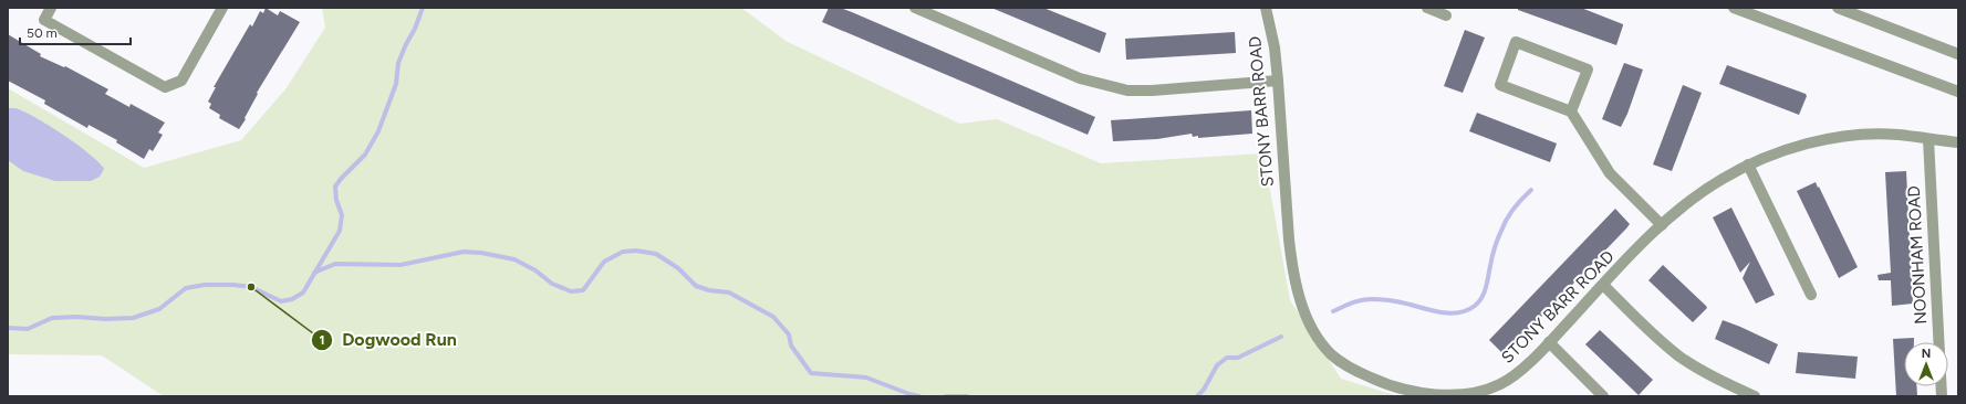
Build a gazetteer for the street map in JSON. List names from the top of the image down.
{
  "streets": {
    "street": ["STONY BARR ROAD", "NOONHAM ROAD"]
  },
  "crossings": [
    ["STONY BARR ROAD", "NOONHAM ROAD"]
  ],
  "places": ["Dogwood Run"],
  "scale_bar": "50 m",
  "north": "top"
}
